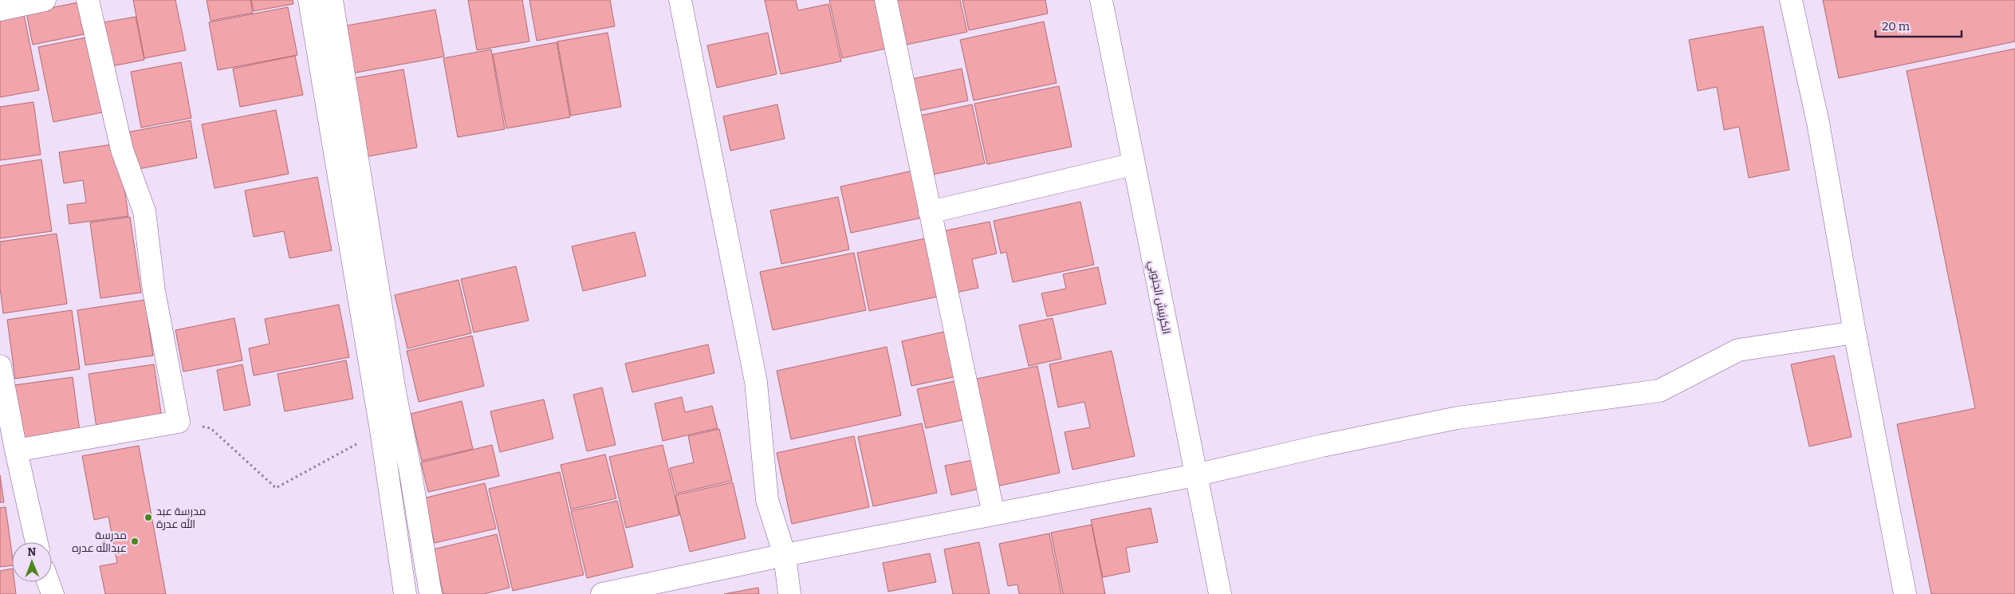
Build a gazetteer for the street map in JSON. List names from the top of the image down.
{
  "streets": {
    "street": ["الكرنيش الجنوبي"]
  },
  "places": ["مدرسة عبد الله عدرة", "مدرسة عبدالله عدره"],
  "scale_bar": "20 m",
  "north": "top"
}
